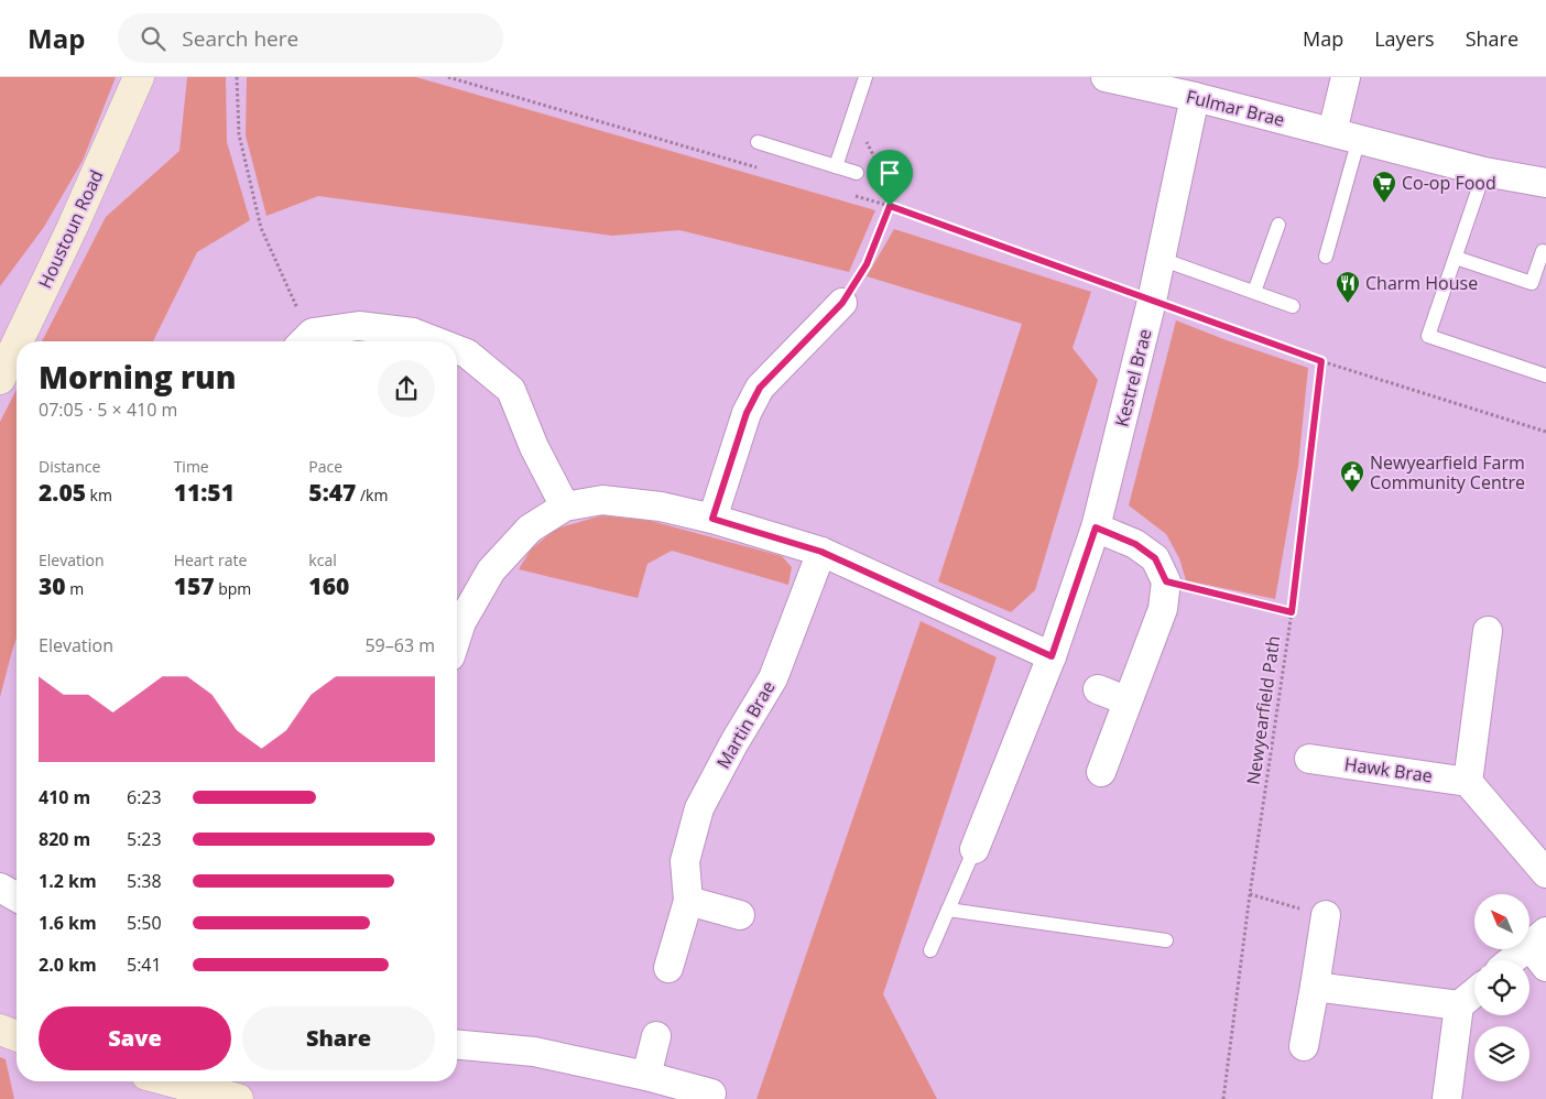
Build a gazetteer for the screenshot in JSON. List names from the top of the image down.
{
  "streets": {
    "street": [
      "Fulmar Brae",
      "Houstoun Road",
      "Kestrel Brae",
      "Martin Brae",
      "Hawk Brae"
    ],
    "path": ["Newyearfield Path"]
  },
  "crossings": [
    ["Fulmar Brae", "Kestrel Brae"]
  ],
  "places": {
    "supermarket": ["Co-op Food"],
    "restaurant": ["Charm House"],
    "public building": ["Newyearfield Farm Community Centre"]
  },
  "north": "top left",
  "page": {
    "header": "Map",
    "search": "Search here",
    "nav": ["Map", "Layers", "Share"],
    "heading": ["Morning run", "07:05 · 5 × 410 m"],
    "stats": [
      ["Distance", "2.05 km"],
      ["Time", "11:51"],
      ["Pace", "5:47 /km"],
      ["Elevation", "30 m"],
      ["Heart rate", "157 bpm"],
      ["kcal", "160"]
    ],
    "chart": ["Elevation", "59–63 m"],
    "list": [
      {
        "name": "410 m",
        "note": "6:23"
      },
      {
        "name": "820 m",
        "note": "5:23"
      },
      {
        "name": "1.2 km",
        "note": "5:38"
      },
      {
        "name": "1.6 km",
        "note": "5:50"
      },
      {
        "name": "2.0 km",
        "note": "5:41"
      }
    ],
    "buttons": ["Save", "Share"]
  }
}
